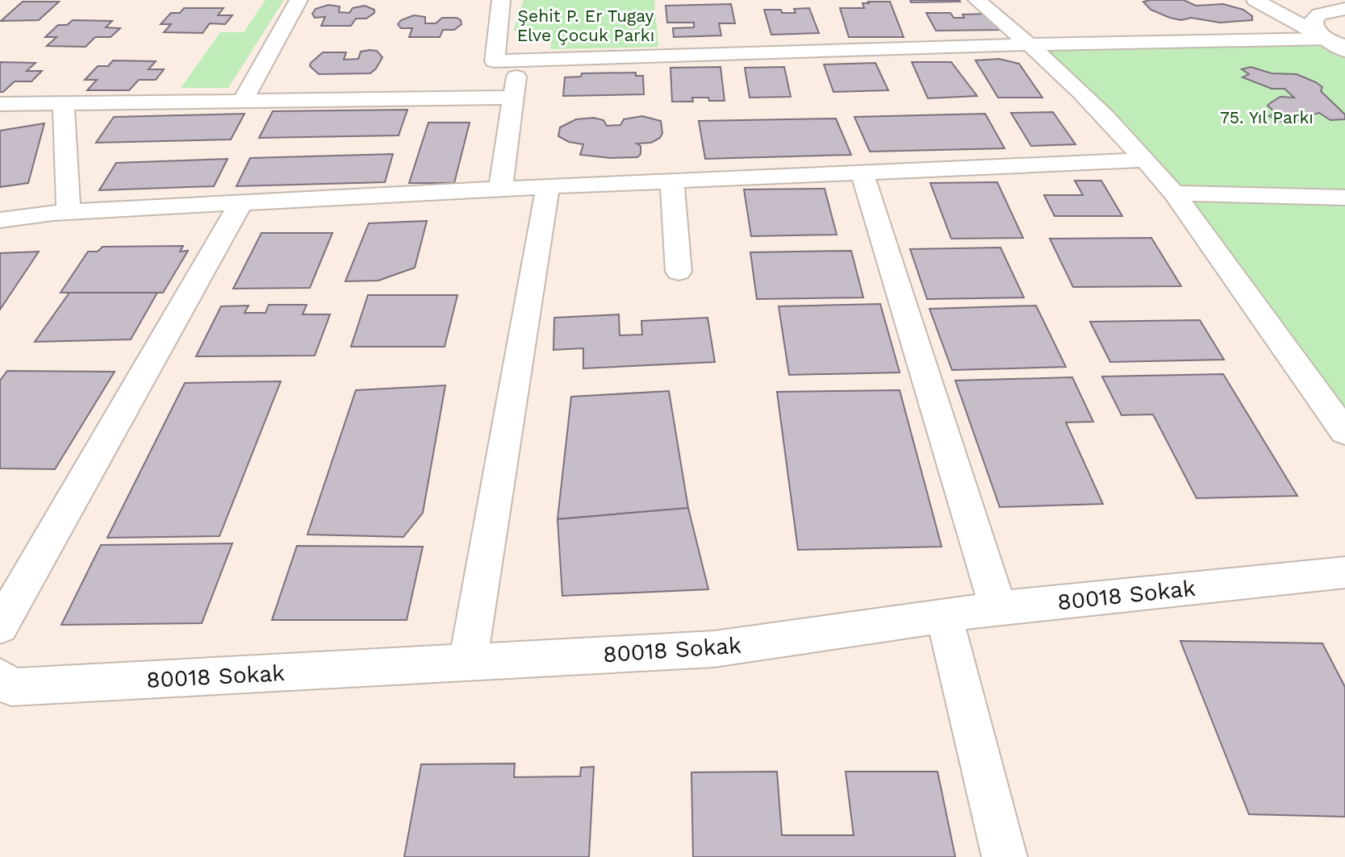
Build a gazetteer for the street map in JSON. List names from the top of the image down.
{
  "streets": {
    "main road": ["80018 Sokak"]
  },
  "parks": ["Şehit P. Er Tugay Elve Çocuk Parkı", "75. Yıl Parkı"]
}
